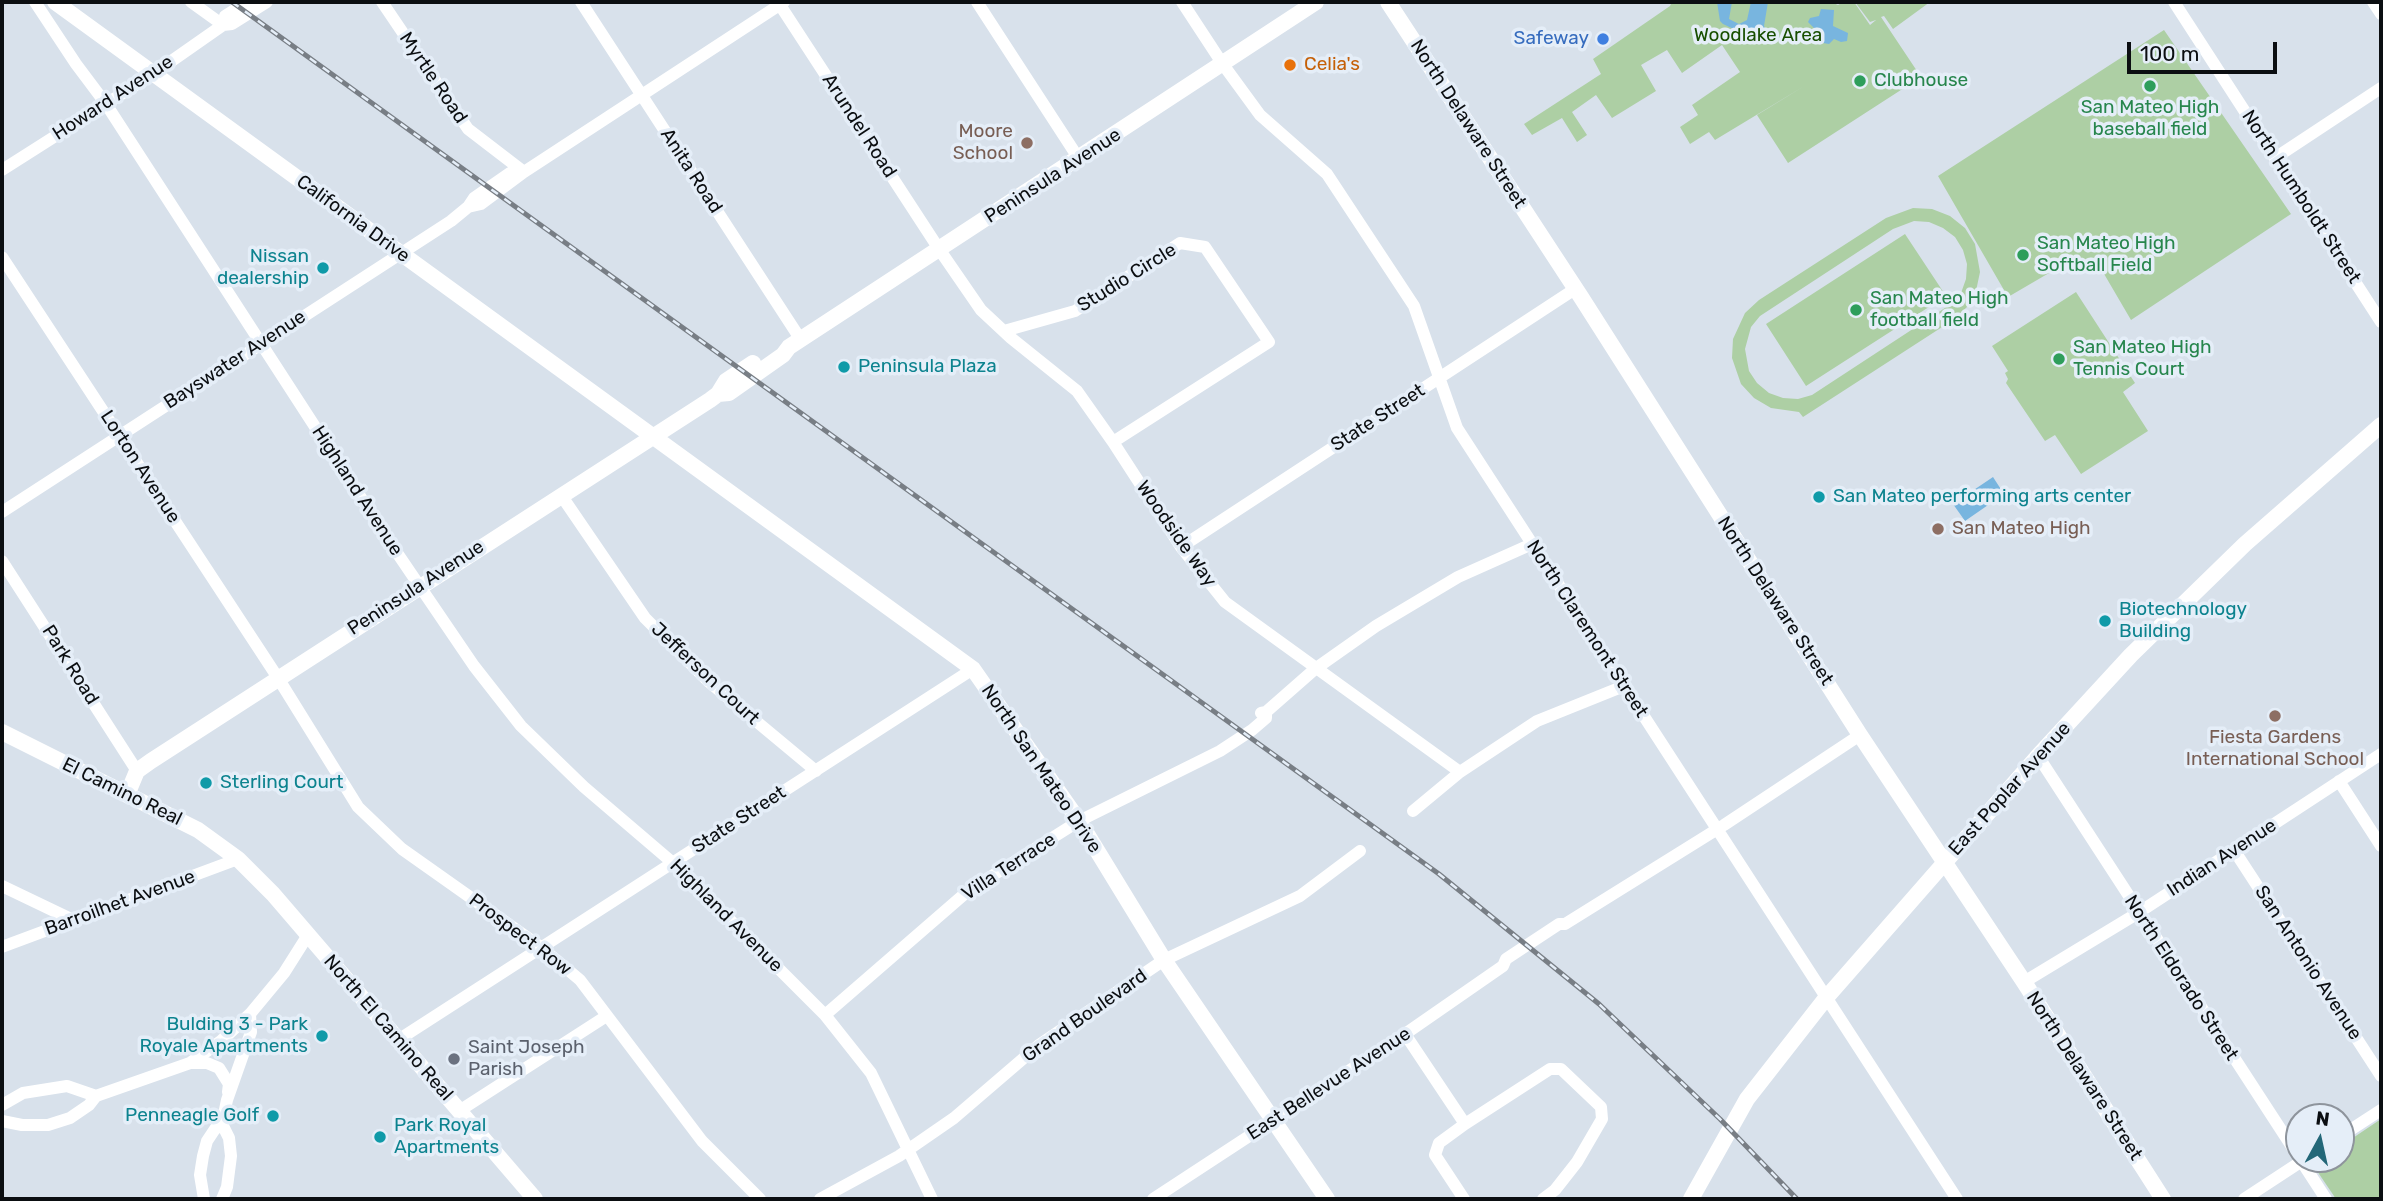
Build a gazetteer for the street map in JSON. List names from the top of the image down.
{
  "streets": {
    "main road": [
      "North Delaware Street",
      "Peninsula Avenue",
      "California Drive",
      "North San Mateo Drive",
      "East Poplar Avenue",
      "El Camino Real",
      "North El Camino Real"
    ],
    "street": [
      "Myrtle Road",
      "Howard Avenue",
      "Arundel Road",
      "Anita Road",
      "North Humboldt Street",
      "Studio Circle",
      "Bayswater Avenue",
      "State Street",
      "Lorton Avenue",
      "Highland Avenue",
      "Woodside Way",
      "North Claremont Street",
      "Park Road",
      "Jefferson Court",
      "Indian Avenue",
      "Villa Terrace",
      "Barroilhet Avenue",
      "Prospect Row",
      "San Antonio Avenue",
      "North Eldorado Street",
      "Grand Boulevard",
      "East Bellevue Avenue"
    ]
  },
  "crossings": [
    ["Myrtle Road", "Bayswater Avenue"],
    ["Howard Avenue", "California Drive"],
    ["Howard Avenue", "Highland Avenue"],
    ["North Delaware Street", "State Street"],
    ["North Delaware Street", "East Poplar Avenue"],
    ["North Delaware Street", "Indian Avenue"],
    ["North Delaware Street", "East Bellevue Avenue"],
    ["Arundel Road", "Peninsula Avenue"],
    ["Arundel Road", "Bayswater Avenue"],
    ["Arundel Road", "Woodside Way"],
    ["Anita Road", "Peninsula Avenue"],
    ["Anita Road", "Bayswater Avenue"],
    ["Peninsula Avenue", "California Drive"],
    ["Peninsula Avenue", "Lorton Avenue"],
    ["Peninsula Avenue", "Highland Avenue"],
    ["Peninsula Avenue", "Woodside Way"],
    ["Peninsula Avenue", "North Claremont Street"],
    ["Peninsula Avenue", "Park Road"],
    ["Peninsula Avenue", "Jefferson Court"],
    ["Peninsula Avenue", "North San Mateo Drive"],
    ["Peninsula Avenue", "Prospect Row"],
    ["California Drive", "Bayswater Avenue"],
    ["California Drive", "North San Mateo Drive"],
    ["Studio Circle", "Woodside Way"],
    ["Bayswater Avenue", "Lorton Avenue"],
    ["Bayswater Avenue", "Highland Avenue"],
    ["State Street", "Highland Avenue"],
    ["State Street", "Woodside Way"],
    ["State Street", "North Claremont Street"],
    ["State Street", "Jefferson Court"],
    ["State Street", "North San Mateo Drive"],
    ["State Street", "Prospect Row"],
    ["State Street", "North El Camino Real"],
    ["Lorton Avenue", "Prospect Row"],
    ["Highland Avenue", "Villa Terrace"],
    ["Highland Avenue", "Grand Boulevard"],
    ["Woodside Way", "Villa Terrace"],
    ["North Claremont Street", "East Poplar Avenue"],
    ["North Claremont Street", "Villa Terrace"],
    ["North Claremont Street", "East Bellevue Avenue"],
    ["North San Mateo Drive", "Villa Terrace"],
    ["North San Mateo Drive", "Grand Boulevard"],
    ["North San Mateo Drive", "East Bellevue Avenue"],
    ["East Poplar Avenue", "North Eldorado Street"],
    ["El Camino Real", "Barroilhet Avenue"],
    ["El Camino Real", "North El Camino Real"],
    ["Indian Avenue", "San Antonio Avenue"],
    ["Indian Avenue", "North Eldorado Street"],
    ["Barroilhet Avenue", "North El Camino Real"]
  ],
  "parks": ["Woodlake Area"],
  "places": [
    "Safeway",
    "Celia's",
    "Clubhouse",
    "San Mateo High baseball field",
    "Moore School",
    "San Mateo High Softball Field",
    "Nissan dealership",
    "San Mateo High football field",
    "San Mateo High Tennis Court",
    "Peninsula Plaza",
    "San Mateo performing arts center",
    "San Mateo High",
    "Biotechnology Building",
    "Fiesta Gardens International School",
    "Sterling Court",
    "Bulding 3 - Park Royale Apartments",
    "Saint Joseph Parish",
    "Penneagle Golf",
    "Park Royal Apartments"
  ],
  "scale_bar": "100 m",
  "north": "top"
}
